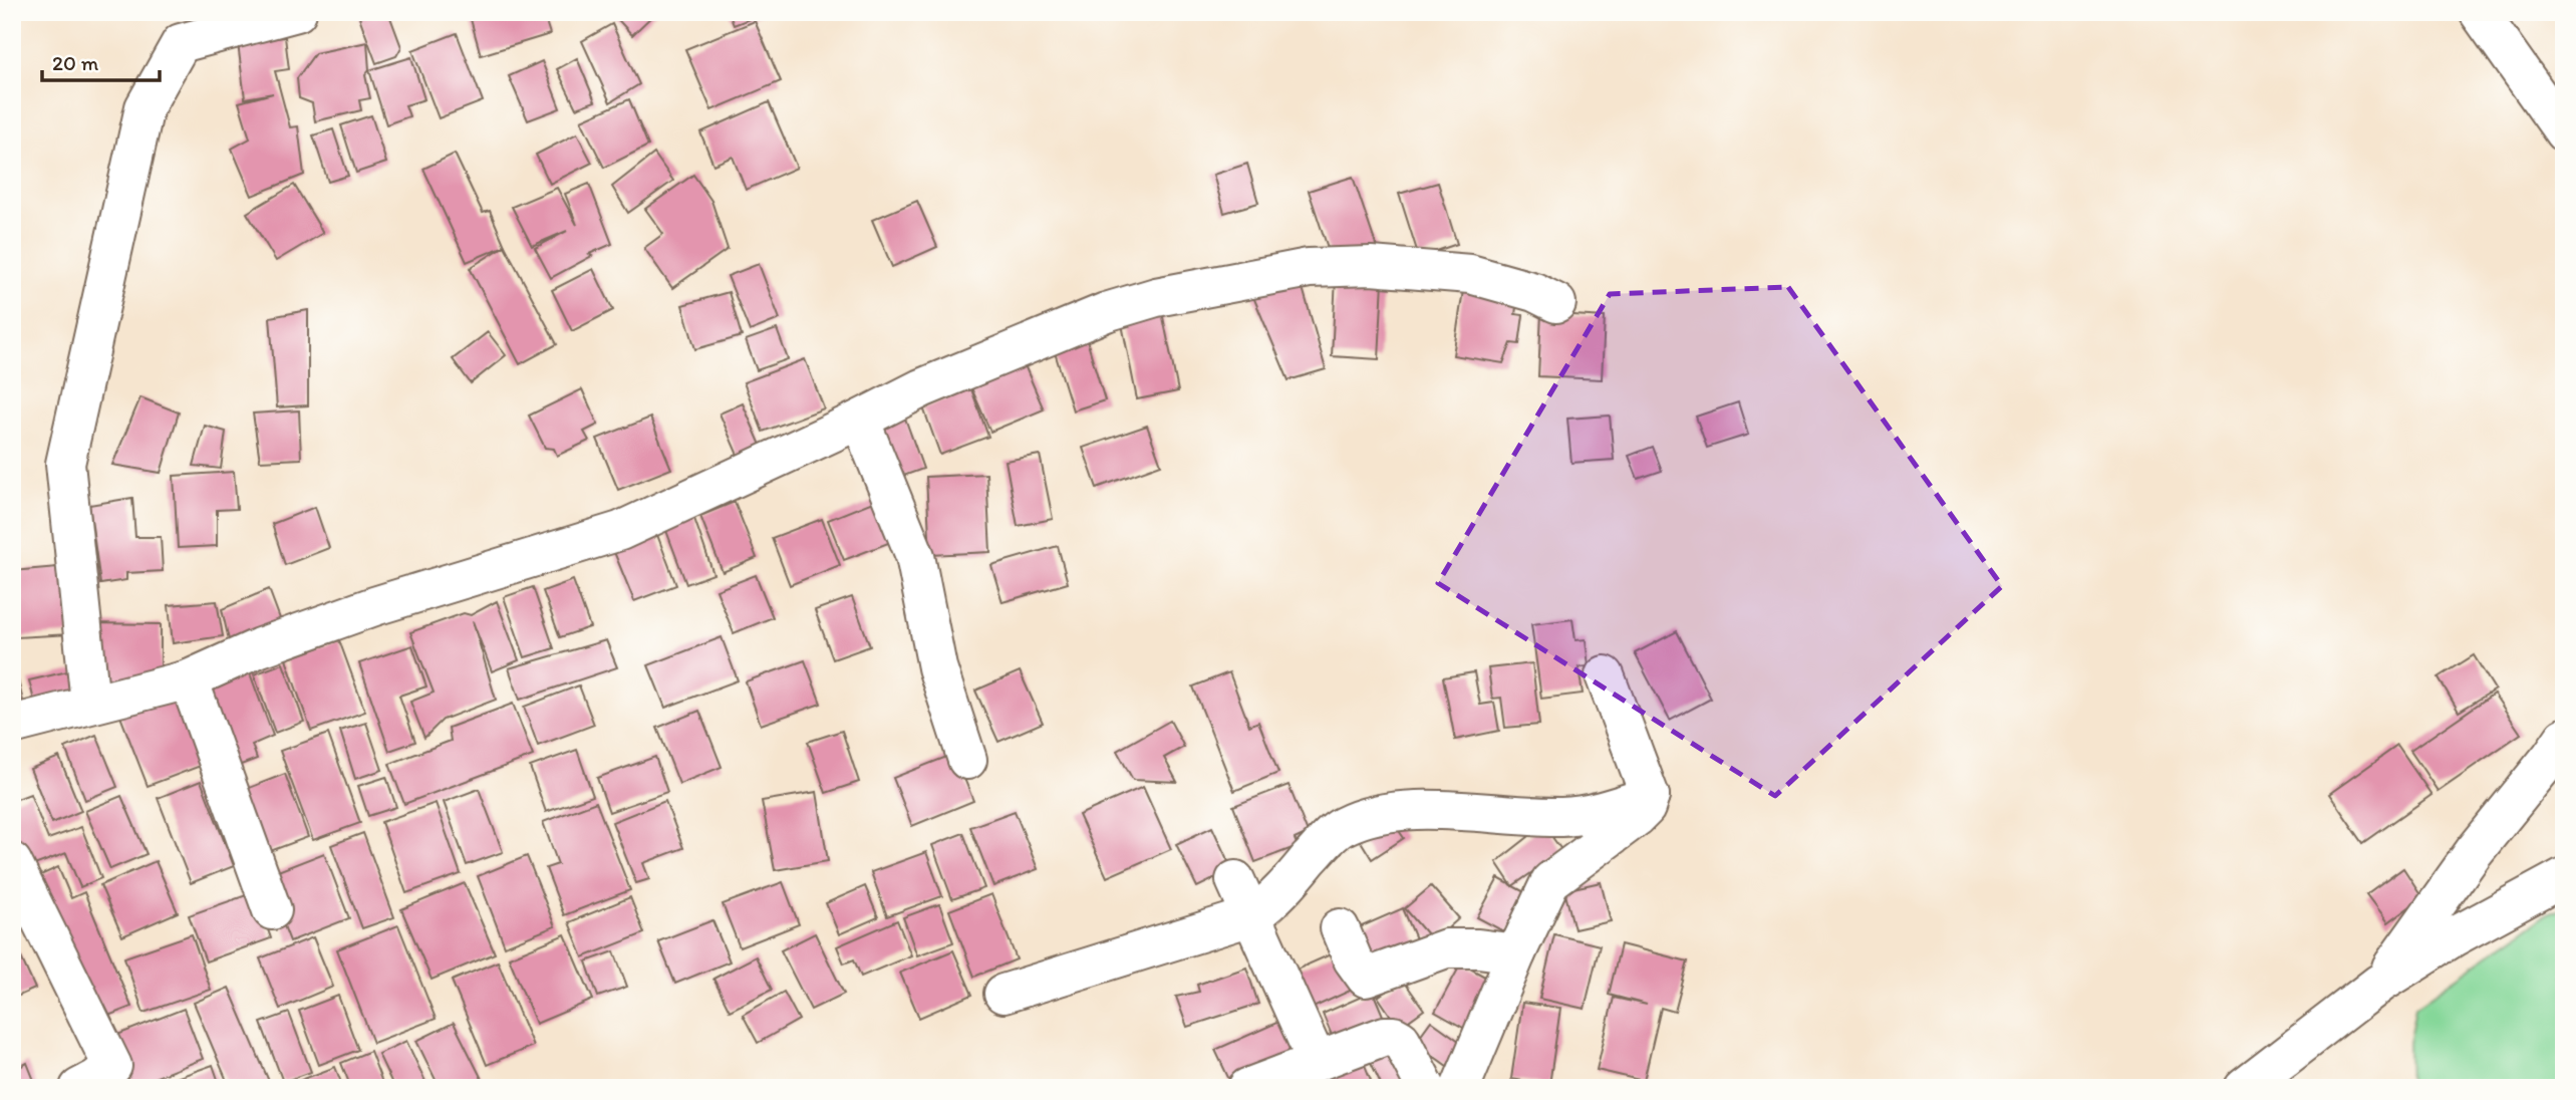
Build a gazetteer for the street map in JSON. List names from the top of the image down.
{
  "scale_bar": "20 m"
}
